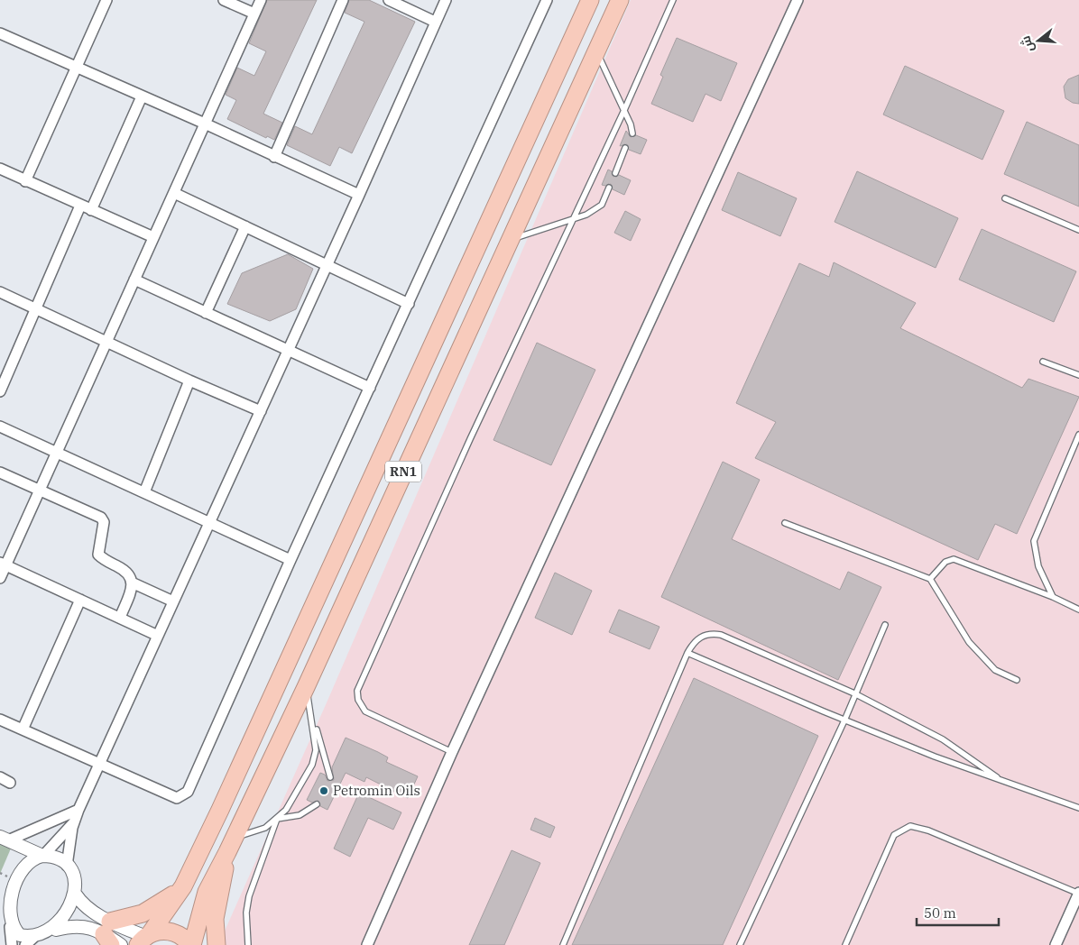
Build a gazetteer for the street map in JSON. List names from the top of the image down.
{
  "streets": {
    "highway": ["RN1"]
  },
  "places": ["Petromin Oils"],
  "scale_bar": "50 m",
  "north": "left"
}
